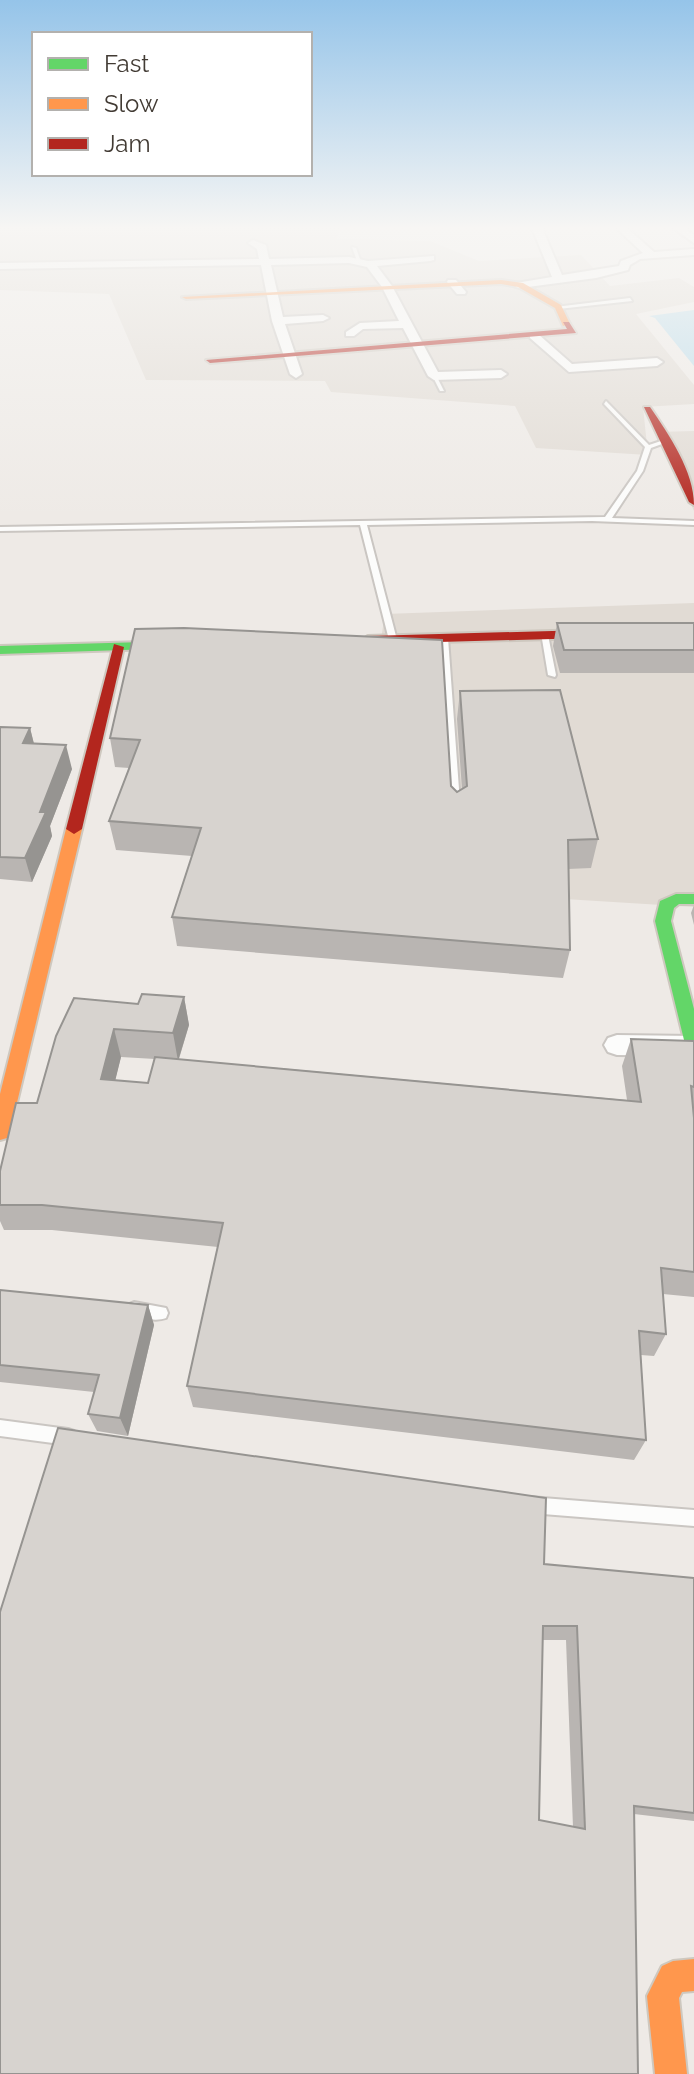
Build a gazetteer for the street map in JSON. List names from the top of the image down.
{
  "legend": ["Fast", "Slow", "Jam"]
}
